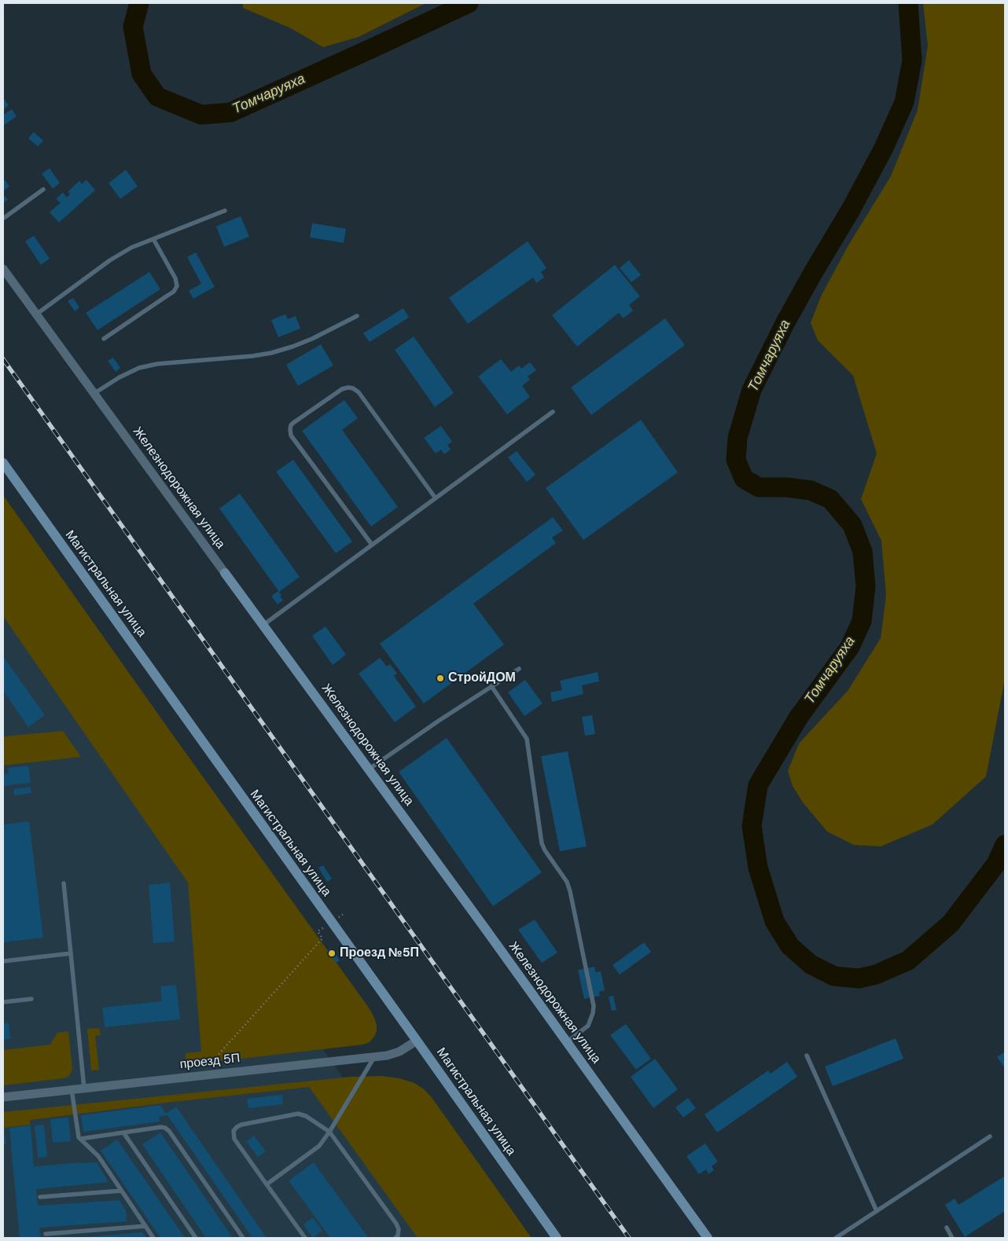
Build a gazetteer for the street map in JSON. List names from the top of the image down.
{
  "streets": {
    "main road": ["Железнодорожная улица", "Магистральная улица"],
    "street": ["проезд 5П"]
  },
  "crossings": [
    ["Магистральная улица", "проезд 5П"]
  ],
  "water": ["Томчаруяха"],
  "places": ["СтройДОМ", "Проезд №5П"]
}
